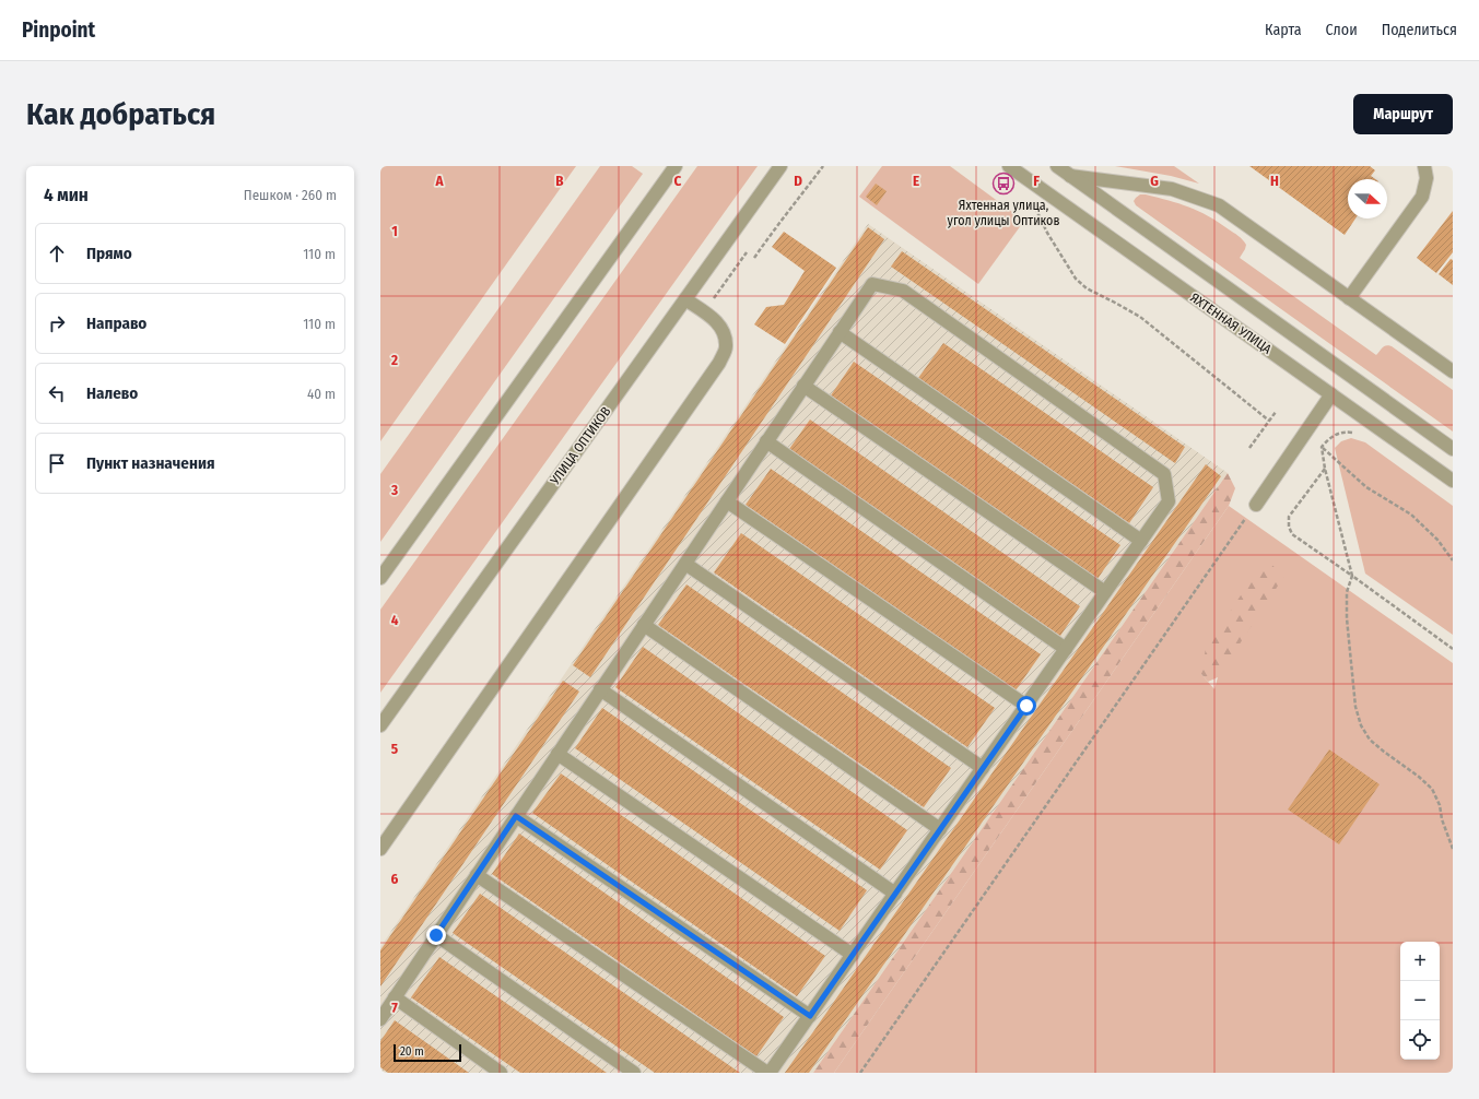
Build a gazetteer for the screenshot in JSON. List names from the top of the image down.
{
  "streets": {
    "street": ["ЯХТЕННАЯ УЛИЦА", "УЛИЦА ОПТИКОВ"]
  },
  "places": {
    "bus stop": ["Яхтенная улица, угол улицы Оптиков"]
  },
  "scale_bar": "20 m",
  "north": "right",
  "page": {
    "header": "Pinpoint",
    "nav": ["Карта", "Слои", "Поделиться"],
    "buttons": "Маршрут",
    "title": "Как добраться",
    "heading": ["4 мин", "Пешком · 260 m"],
    "list": [
      ["Прямо", "110 m"],
      ["Направо", "110 m"],
      ["Налево", "40 m"],
      "Пункт назначения"
    ],
    "map_buttons": ["+", "−"],
    "scale": "20 m"
  },
  "grid": {
    "columns": [
      "A",
      "B",
      "C",
      "D",
      "E",
      "F",
      "G",
      "H"
    ],
    "rows": [
      "1",
      "2",
      "3",
      "4",
      "5",
      "6",
      "7"
    ]
  }
}
